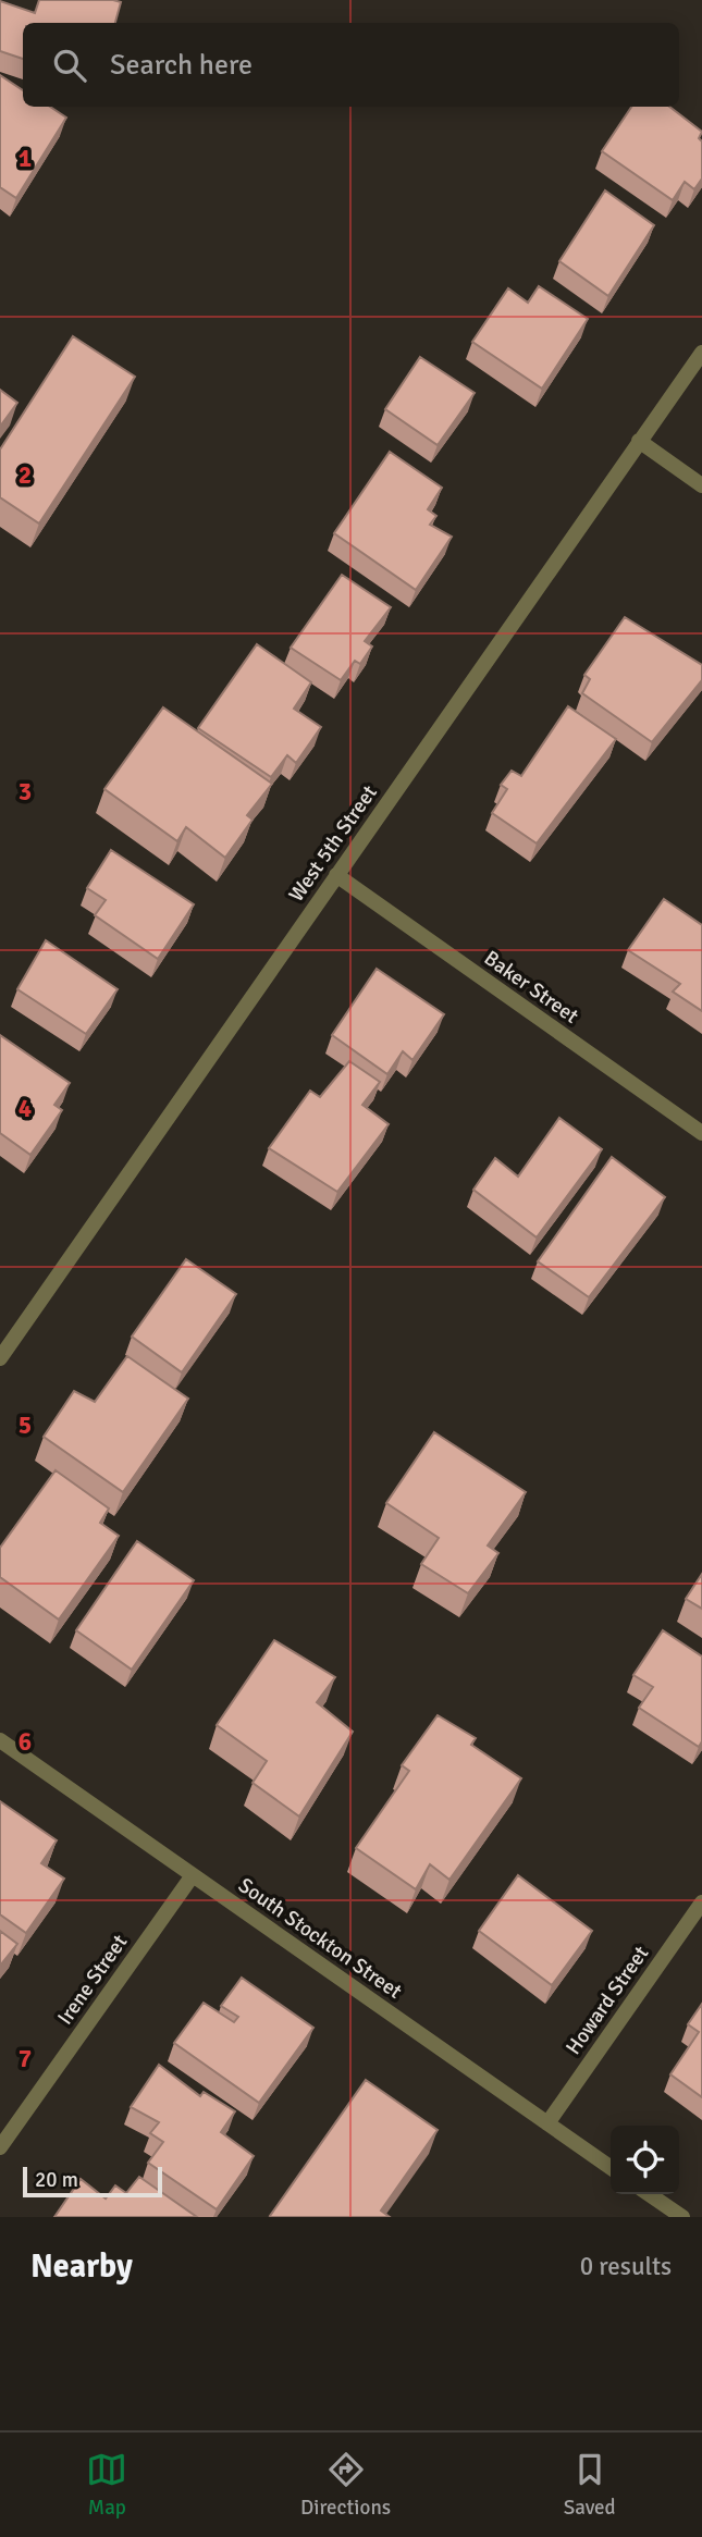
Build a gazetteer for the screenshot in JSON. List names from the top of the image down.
{
  "streets": {
    "street": [
      "West 5th Street",
      "Baker Street",
      "South Stockton Street",
      "Irene Street",
      "Howard Street"
    ]
  },
  "crossings": [
    ["West 5th Street", "Baker Street"],
    ["South Stockton Street", "Irene Street"],
    ["South Stockton Street", "Howard Street"]
  ],
  "scale_bar": "20 m",
  "page": {
    "search": "Search here",
    "scale": "20 m",
    "heading": ["Nearby", "0 results"],
    "nav": ["Map", "Directions", "Saved"]
  },
  "grid": {
    "rows": [
      "1",
      "2",
      "3",
      "4",
      "5",
      "6",
      "7"
    ]
  }
}
